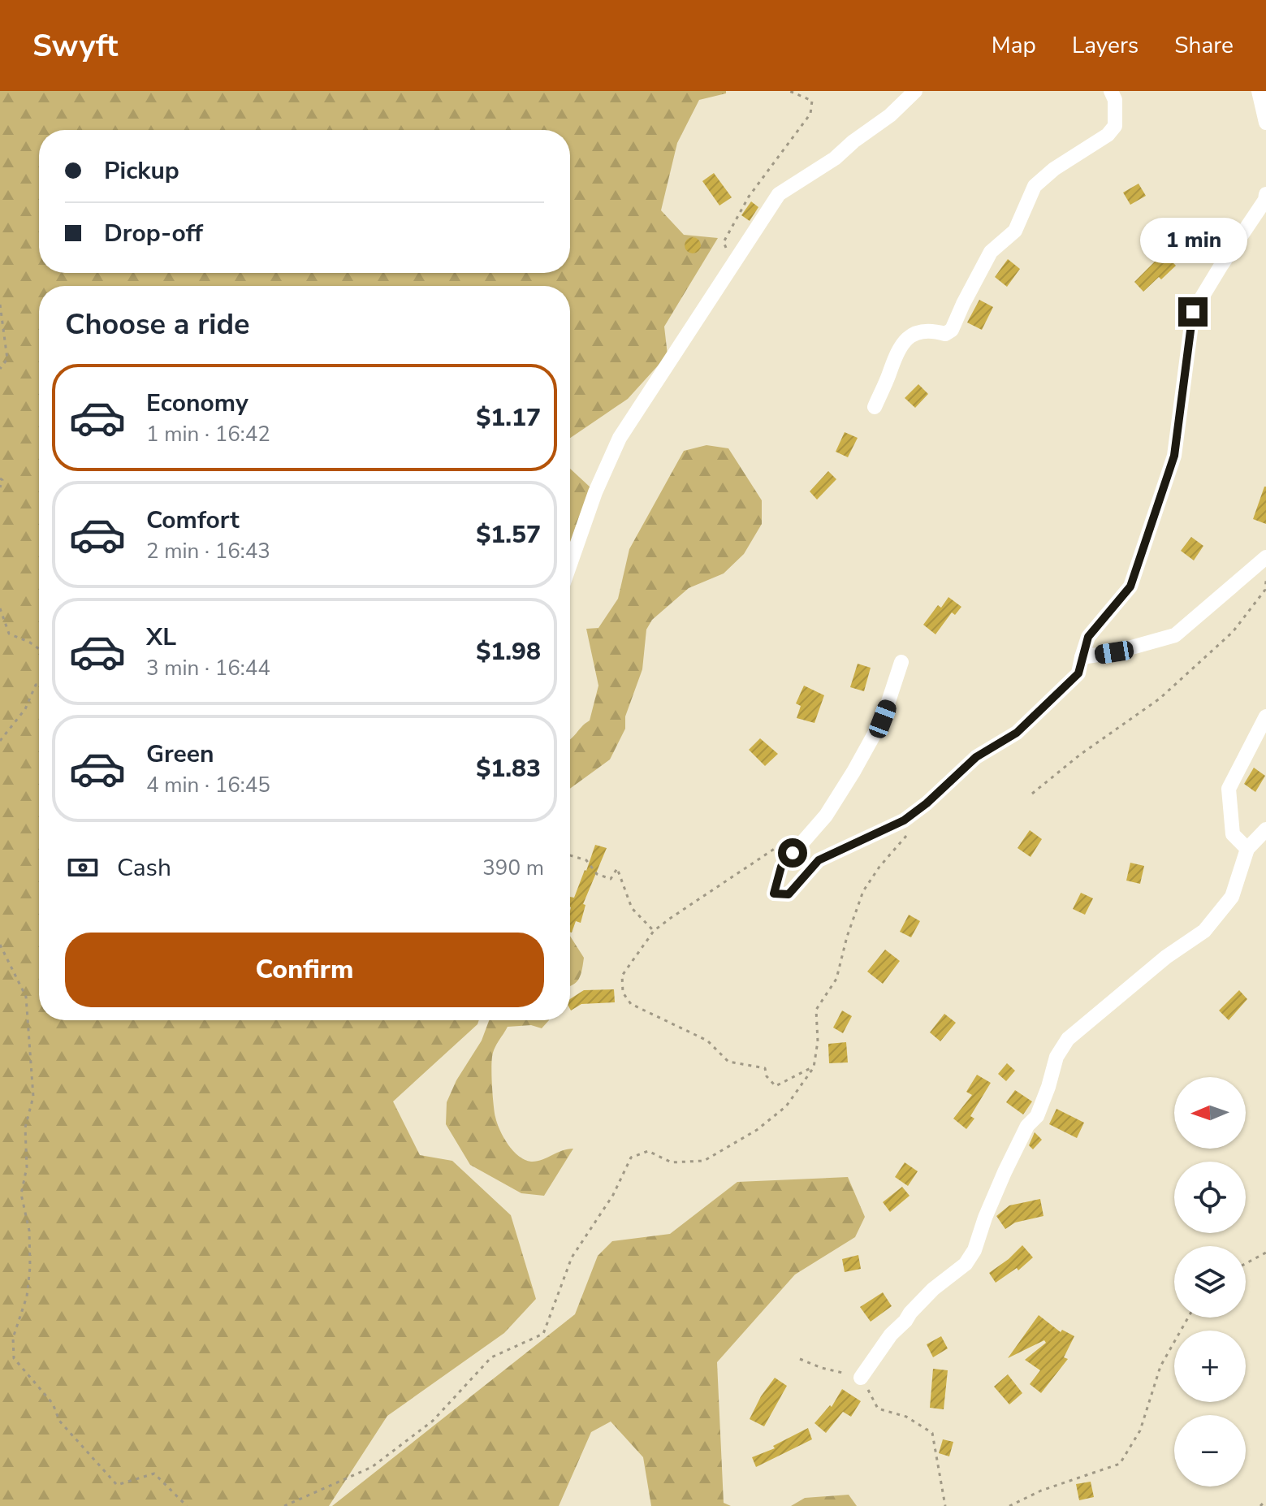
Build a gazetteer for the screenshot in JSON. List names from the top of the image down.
{
  "north": "left",
  "page": {
    "header": "Swyft",
    "nav": ["Map", "Layers", "Share"],
    "banner": ["Pickup", "Drop-off"],
    "bubble": "1 min",
    "heading": "Choose a ride",
    "list": [
      {
        "name": "Economy",
        "note": "1 min · 16:42",
        "value": "$1.17"
      },
      {
        "name": "Comfort",
        "note": "2 min · 16:43",
        "value": "$1.57"
      },
      {
        "name": "XL",
        "note": "3 min · 16:44",
        "value": "$1.98"
      },
      {
        "name": "Green",
        "note": "4 min · 16:45",
        "value": "$1.83"
      }
    ],
    "pay": ["Cash", "390 m"],
    "buttons": "Confirm",
    "map_buttons": ["+", "−"]
  }
}
